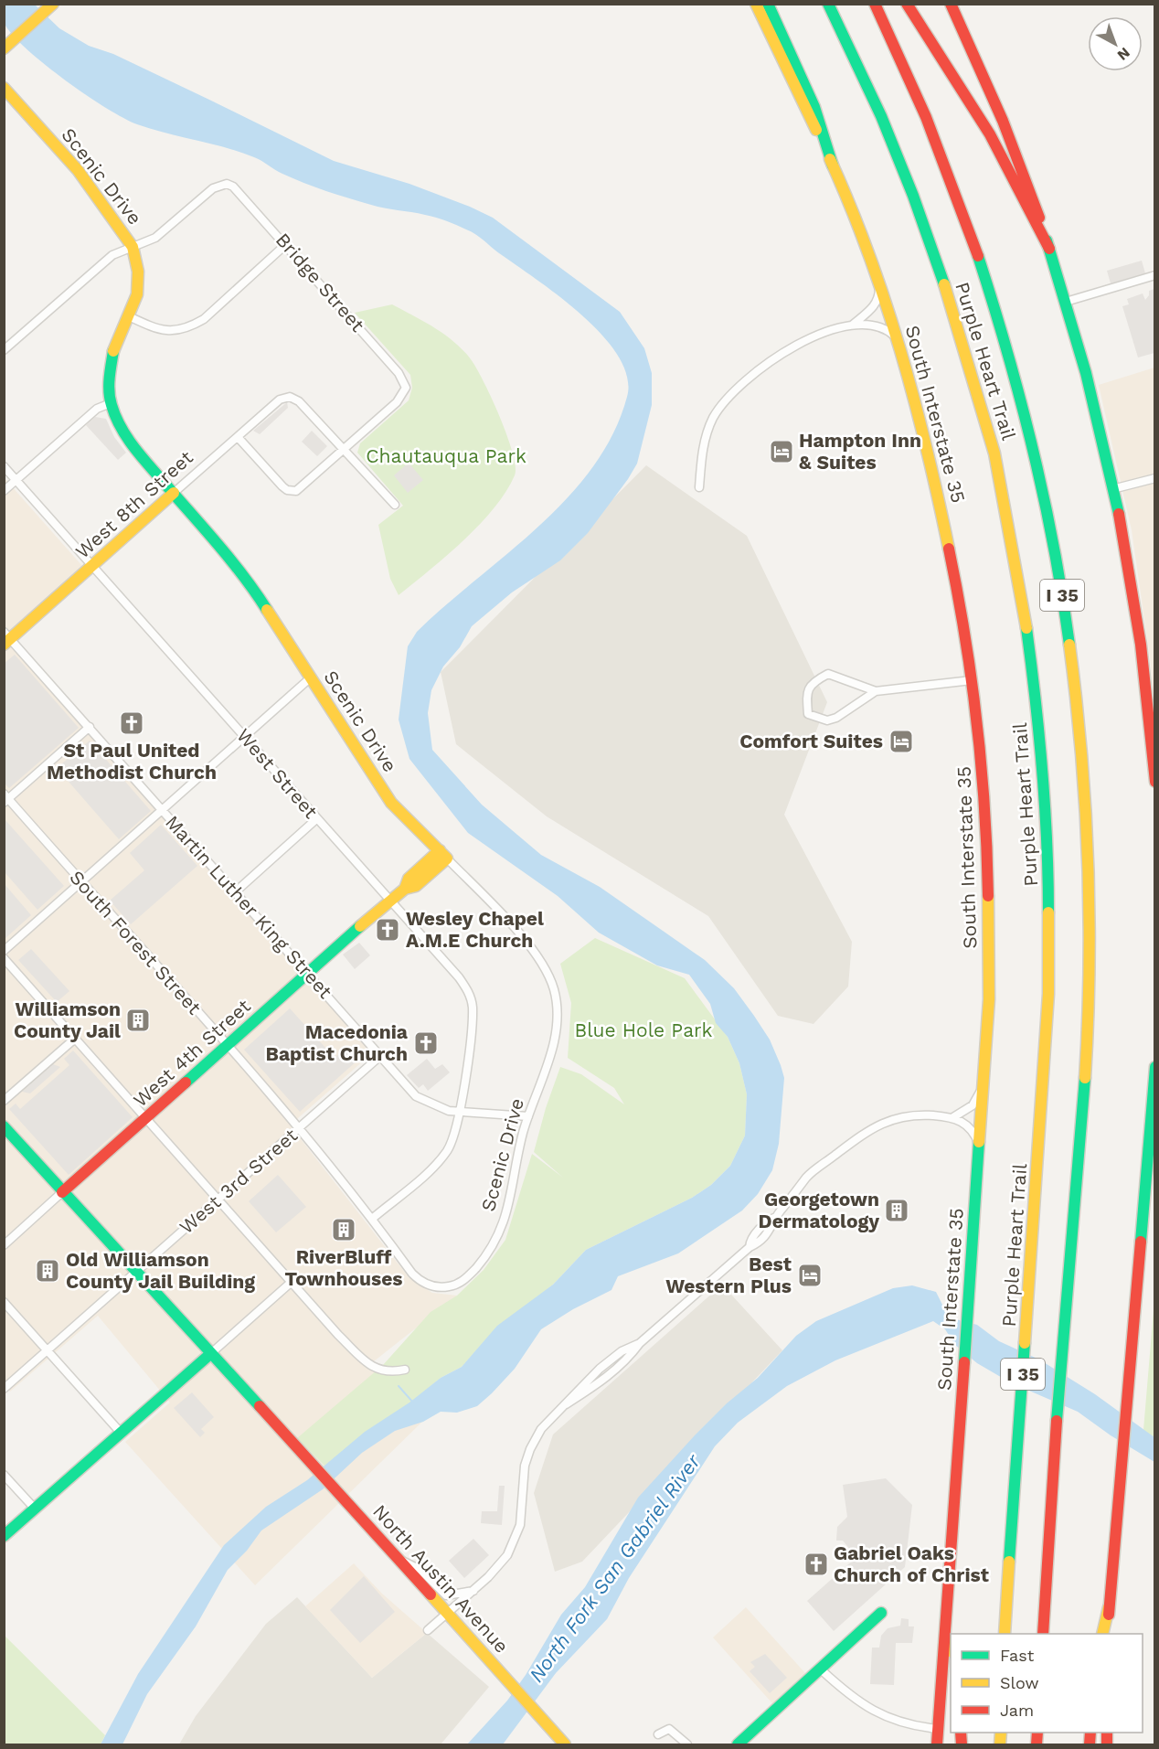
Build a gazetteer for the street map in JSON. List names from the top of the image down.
{
  "streets": {
    "main road": [
      "Scenic Drive",
      "Purple Heart Trail",
      "South Interstate 35",
      "West 8th Street",
      "I 35",
      "West 4th Street",
      "North Austin Avenue"
    ],
    "street": [
      "Bridge Street",
      "West Street",
      "Martin Luther King Street",
      "South Forest Street",
      "West 3rd Street"
    ]
  },
  "crossings": [
    ["Scenic Drive", "Bridge Street"],
    ["Scenic Drive", "West 8th Street"],
    ["Scenic Drive", "West Street"],
    ["Scenic Drive", "Martin Luther King Street"],
    ["Scenic Drive", "South Forest Street"],
    ["Scenic Drive", "West 4th Street"],
    ["Bridge Street", "West 8th Street"],
    ["West 8th Street", "West Street"],
    ["West 8th Street", "Martin Luther King Street"],
    ["West Street", "Martin Luther King Street"],
    ["West Street", "South Forest Street"],
    ["West Street", "West 4th Street"],
    ["Martin Luther King Street", "West 4th Street"],
    ["Martin Luther King Street", "West 3rd Street"],
    ["South Forest Street", "West 4th Street"],
    ["South Forest Street", "West 3rd Street"],
    ["West 4th Street", "North Austin Avenue"],
    ["West 3rd Street", "North Austin Avenue"]
  ],
  "water": ["North Fork San Gabriel River"],
  "parks": ["Chautauqua Park", "Blue Hole Park"],
  "places": {
    "hotel": ["Hampton Inn & Suites", "Comfort Suites", "Best Western Plus"],
    "church": [
      "St Paul United Methodist Church",
      "Wesley Chapel A.M.E Church",
      "Macedonia Baptist Church",
      "Gabriel Oaks Church of Christ"
    ],
    "building": [
      "Williamson County Jail",
      "Georgetown Dermatology",
      "RiverBluff Townhouses",
      "Old Williamson County Jail Building"
    ]
  },
  "legend": ["Fast", "Slow", "Jam"],
  "north": "bottom right"
}
